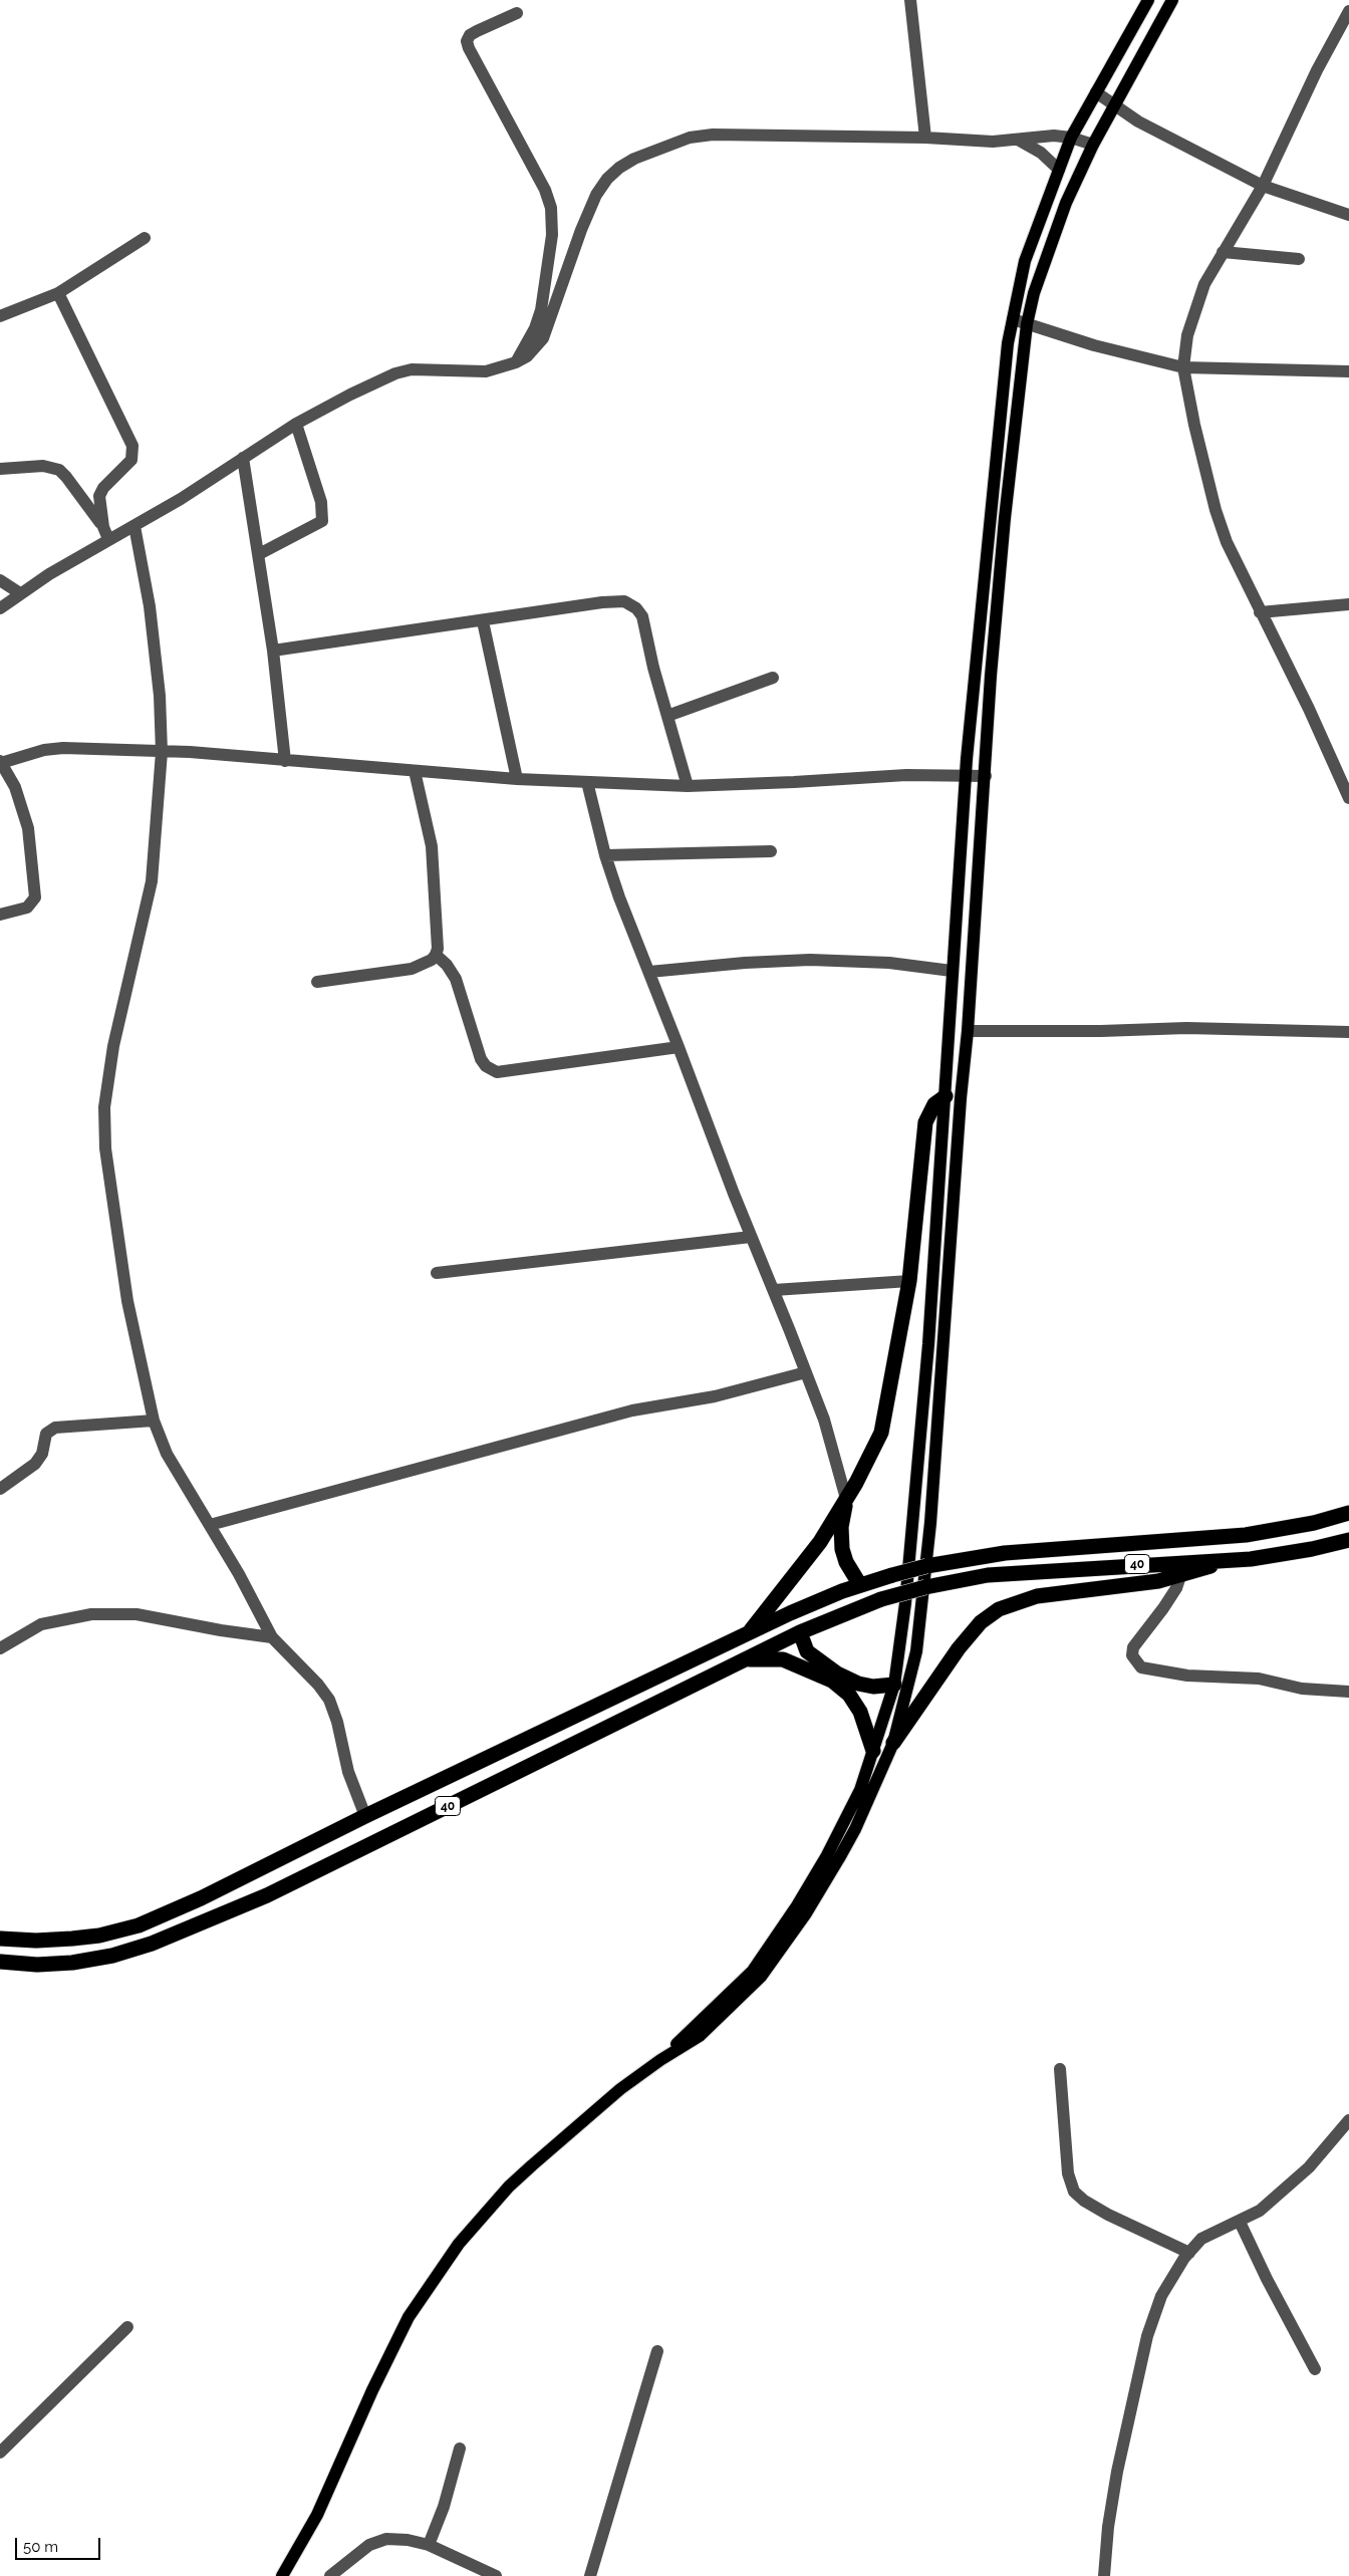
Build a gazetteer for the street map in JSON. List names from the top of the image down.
{
  "streets": {
    "highway": ["40"]
  },
  "scale_bar": "50 m"
}
